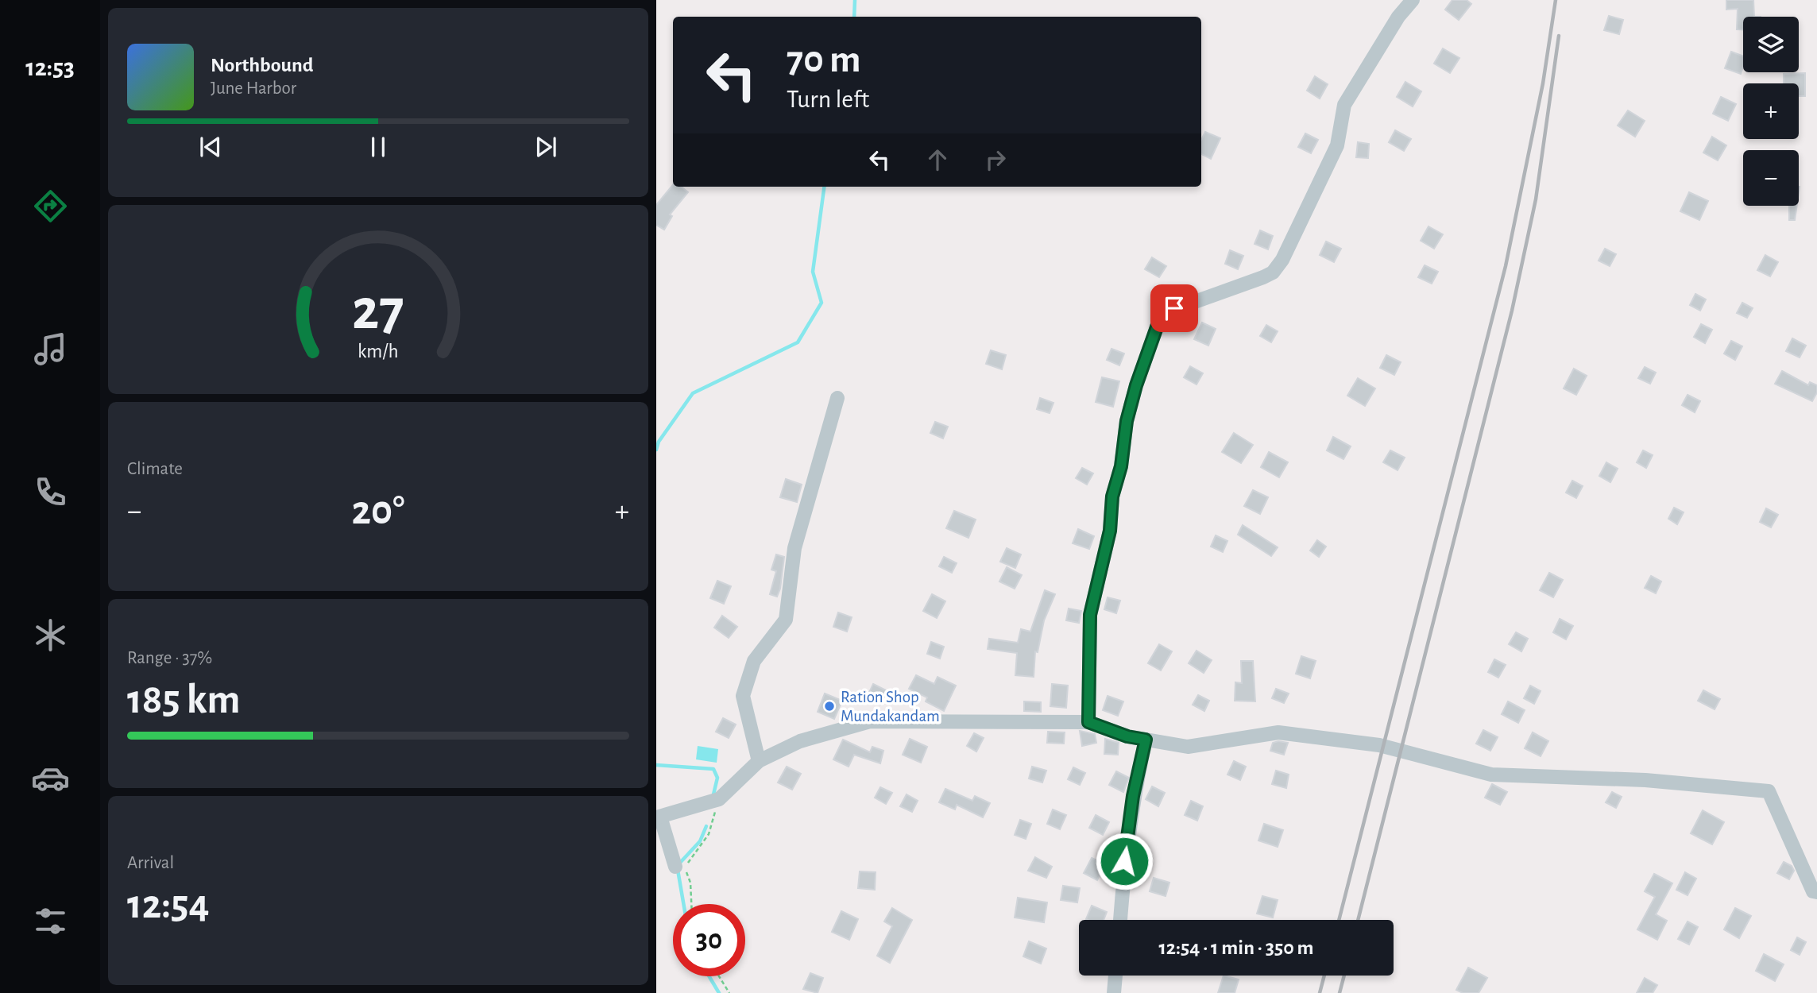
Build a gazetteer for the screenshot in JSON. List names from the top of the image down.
{
  "places": ["Ration Shop Mundakandam"],
  "page": {
    "tabs": "12:53",
    "map_buttons": ["+", "−"],
    "turn": ["70 m", "Turn left"],
    "song": ["Northbound", "June Harbor"],
    "tile": [
      "Climate",
      ["Range · 37%", "185 km"],
      ["Arrival", "12:54"]
    ],
    "heat": ["−", "20°", "+"],
    "limit": "30",
    "trip": "12:54 · 1 min · 350 m",
    "gauge": ["27", "km/h"]
  }
}
